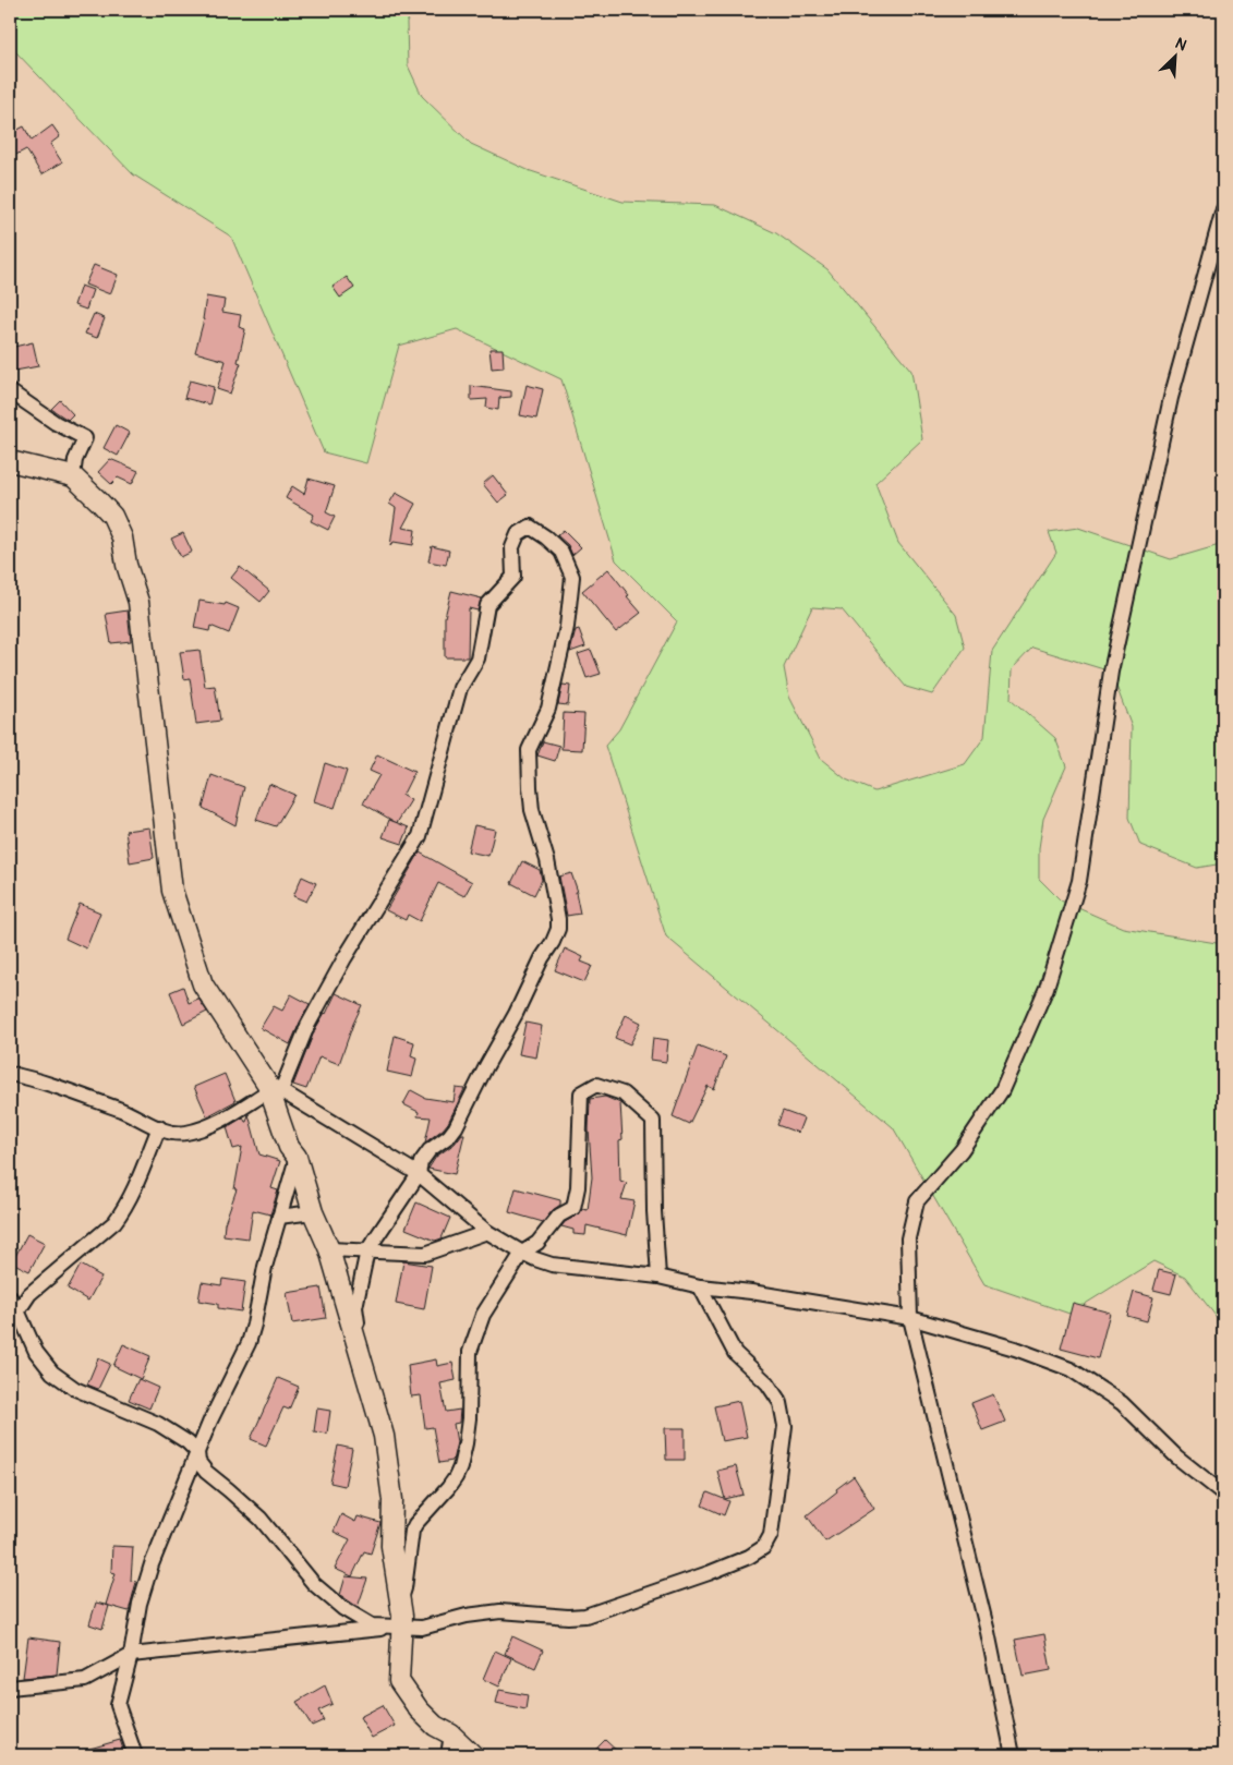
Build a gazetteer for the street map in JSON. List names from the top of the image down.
{
  "north": "top right"
}
